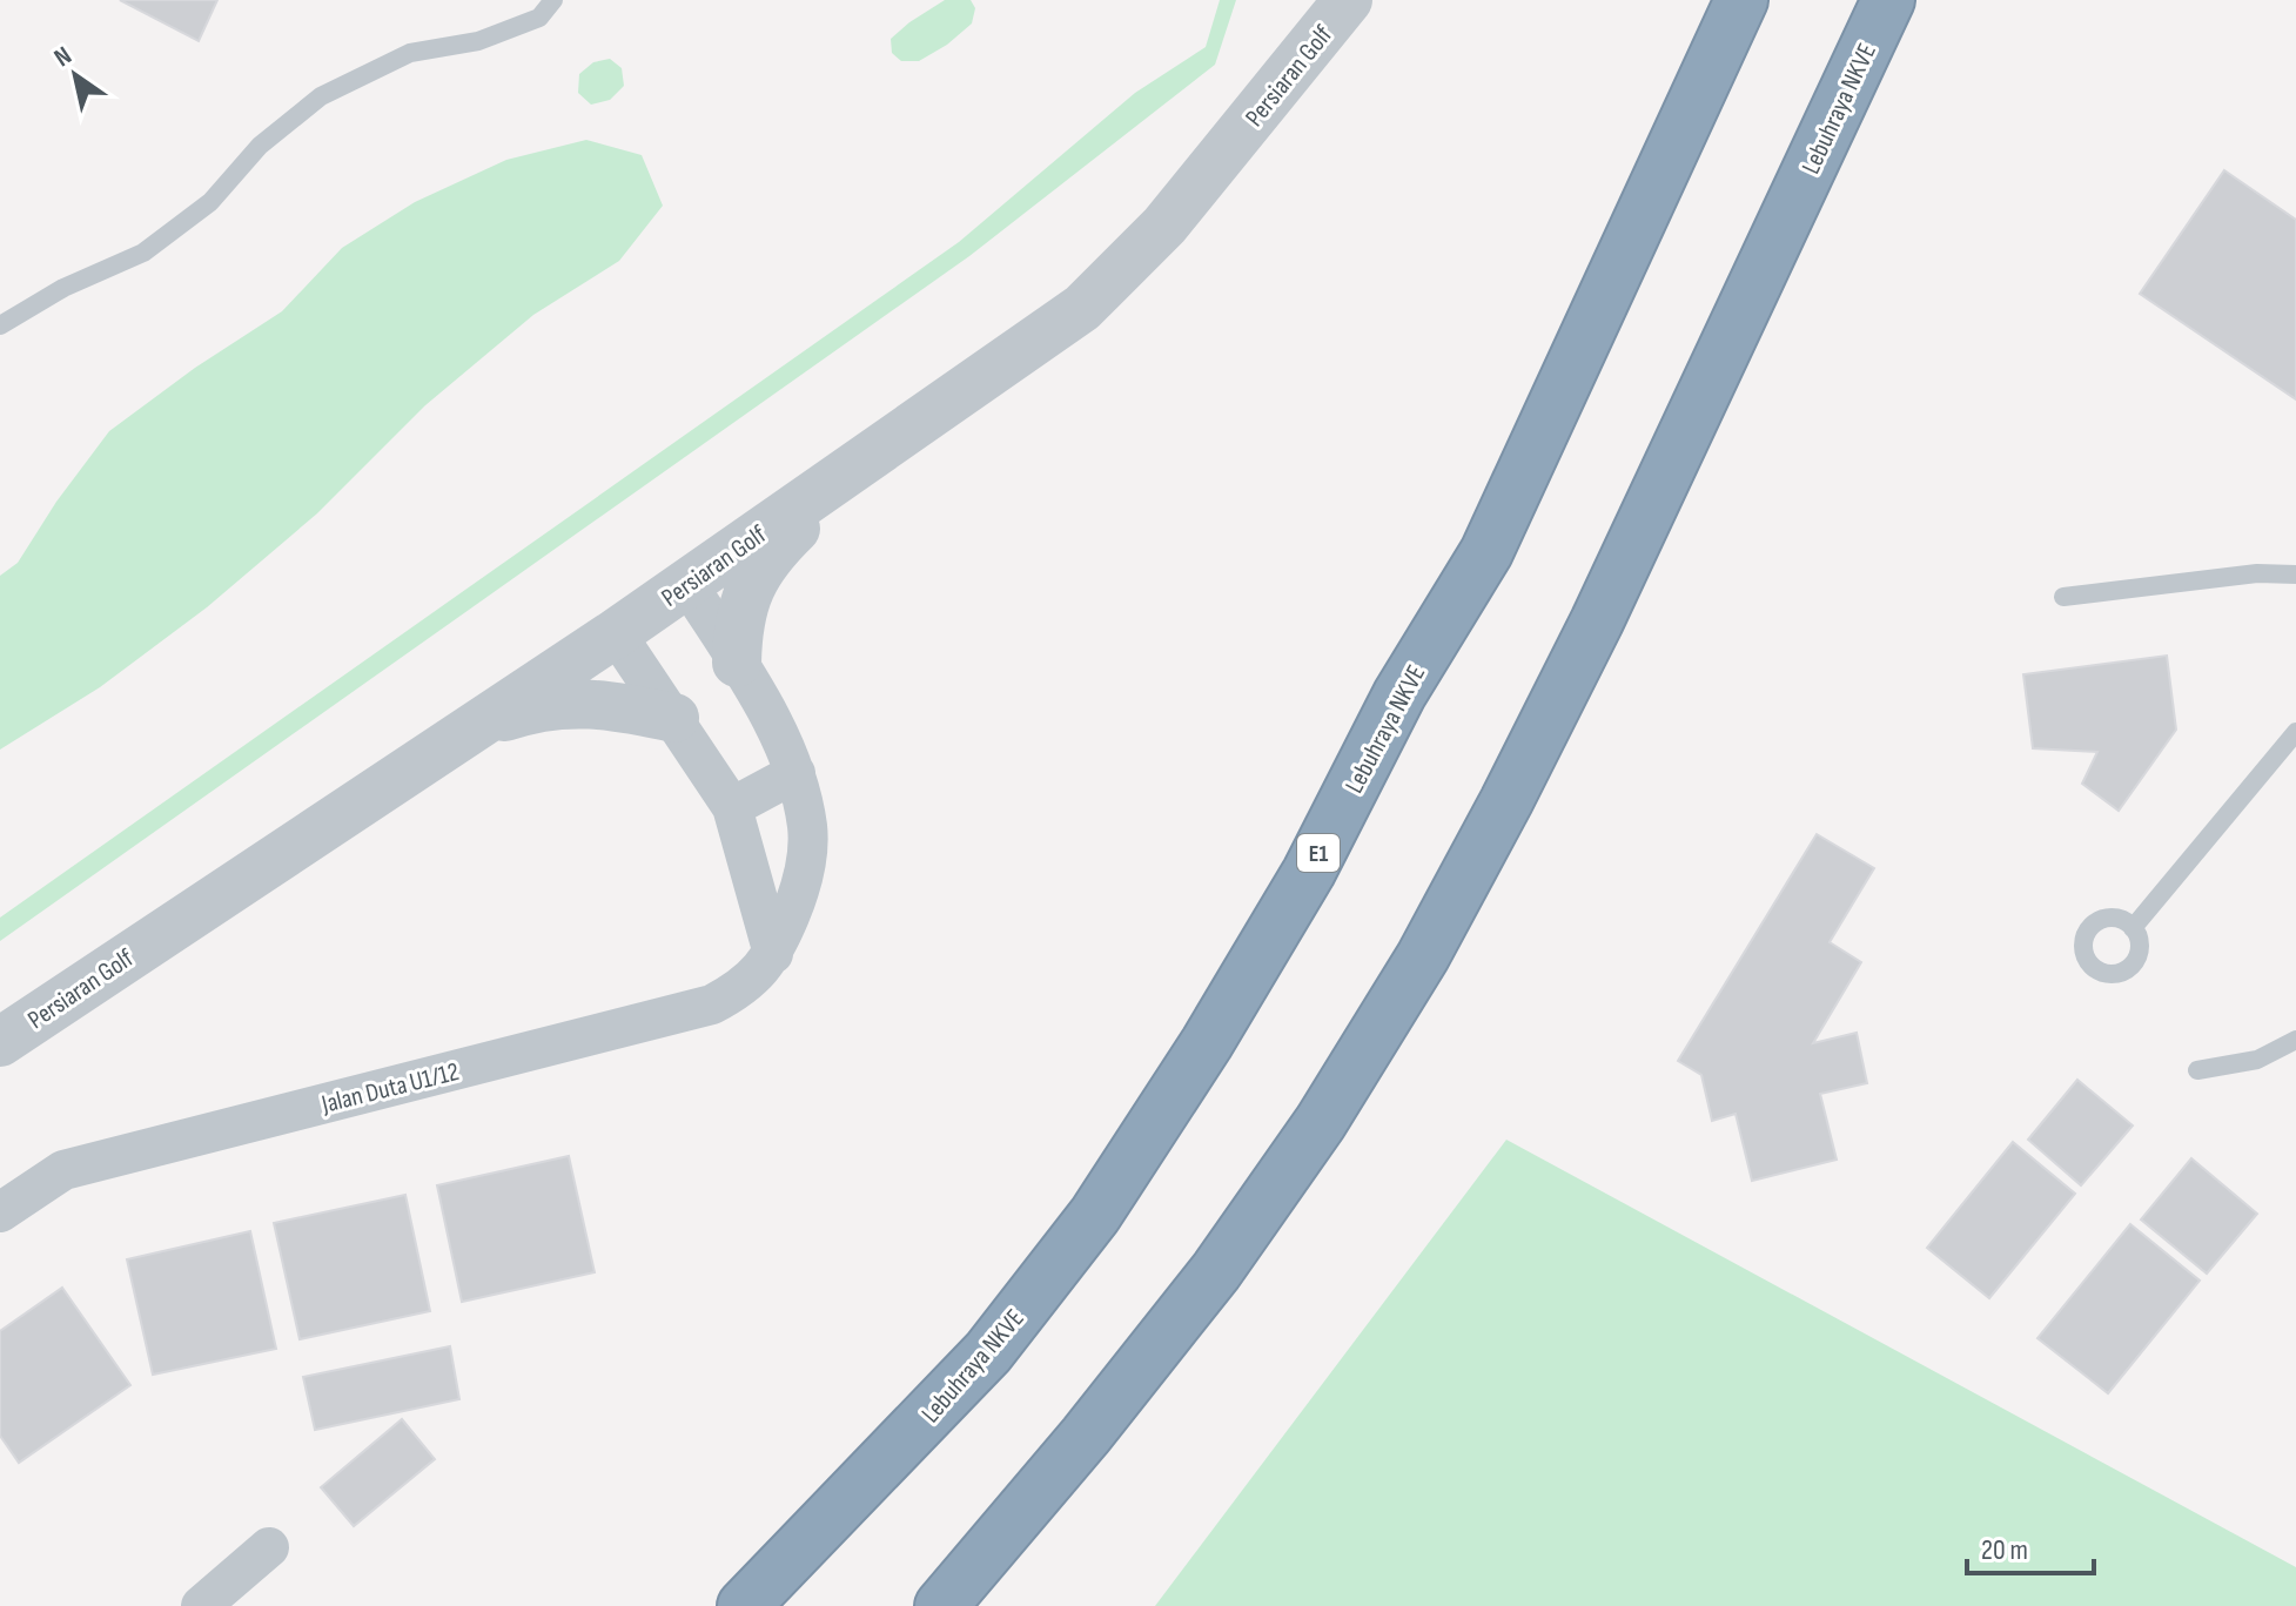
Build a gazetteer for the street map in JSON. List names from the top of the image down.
{
  "streets": {
    "highway": ["Lebuhraya NKVE", "E1"],
    "street": ["Persiaran Golf", "Jalan Duta U1/12"]
  },
  "crossings": [
    ["Persiaran Golf", "Jalan Duta U1/12"]
  ],
  "scale_bar": "20 m",
  "north": "top left"
}
